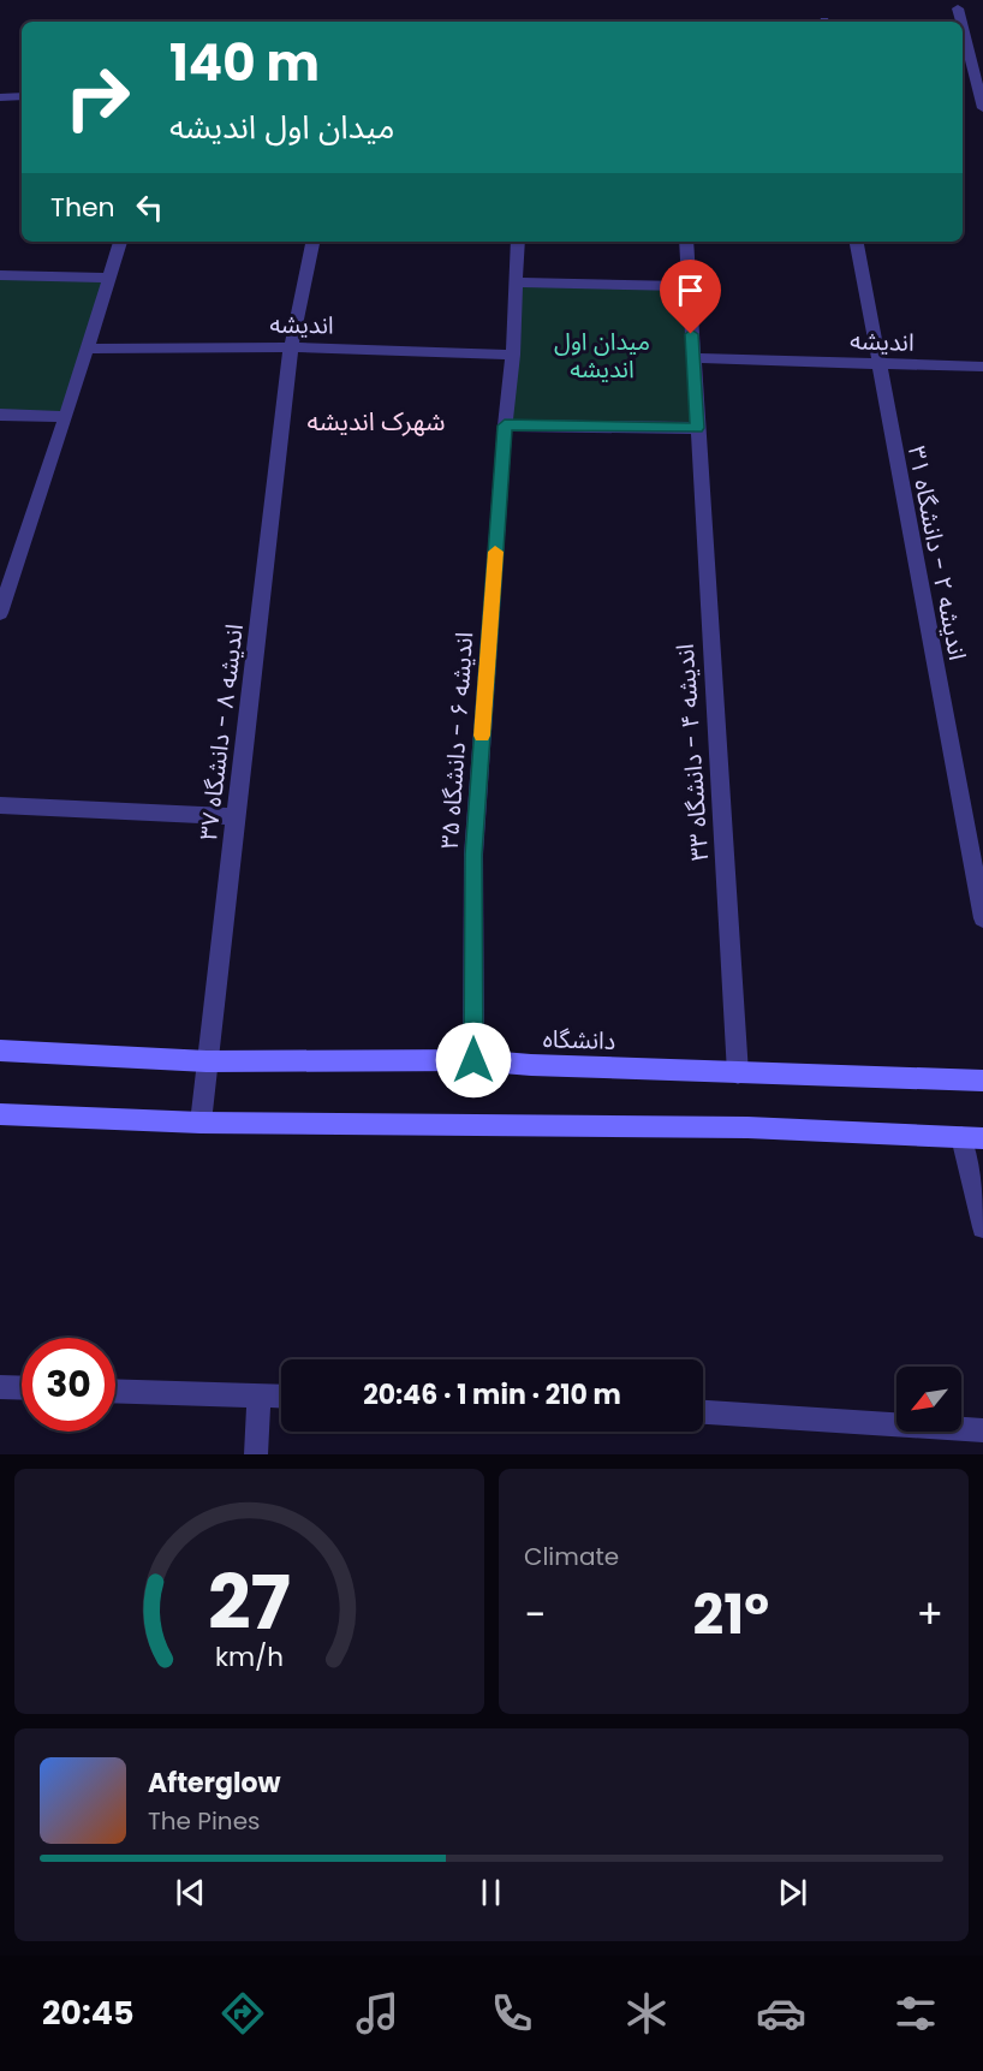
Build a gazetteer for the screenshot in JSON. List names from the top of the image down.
{
  "streets": {
    "main road": ["دانشگاه"],
    "street": [
      "اندیشه",
      "اندیشه ۲ - دانشگاه ۳۱",
      "اندیشه ۸ - دانشگاه ۳۷",
      "اندیشه ۶ - دانشگاه ۳۵",
      "اندیشه ۴ - دانشگاه ۳۳"
    ]
  },
  "crossings": [
    ["اندیشه", "اندیشه ۲ - دانشگاه ۳۱"],
    ["اندیشه", "اندیشه ۸ - دانشگاه ۳۷"],
    ["اندیشه ۸ - دانشگاه ۳۷", "دانشگاه"],
    ["اندیشه ۶ - دانشگاه ۳۵", "دانشگاه"],
    ["اندیشه ۴ - دانشگاه ۳۳", "دانشگاه"]
  ],
  "districts": ["شهرک اندیشه"],
  "parks": ["میدان اول اندیشه"],
  "north": "bottom left",
  "page": {
    "turn": ["140 m", "میدان اول اندیشه"],
    "then": "Then",
    "limit": "30",
    "trip": "20:46 · 1 min · 210 m",
    "tile": "Climate",
    "heat": ["−", "21°", "+"],
    "song": ["Afterglow", "The Pines"],
    "tabs": "20:45",
    "gauge": ["27", "km/h"]
  }
}
